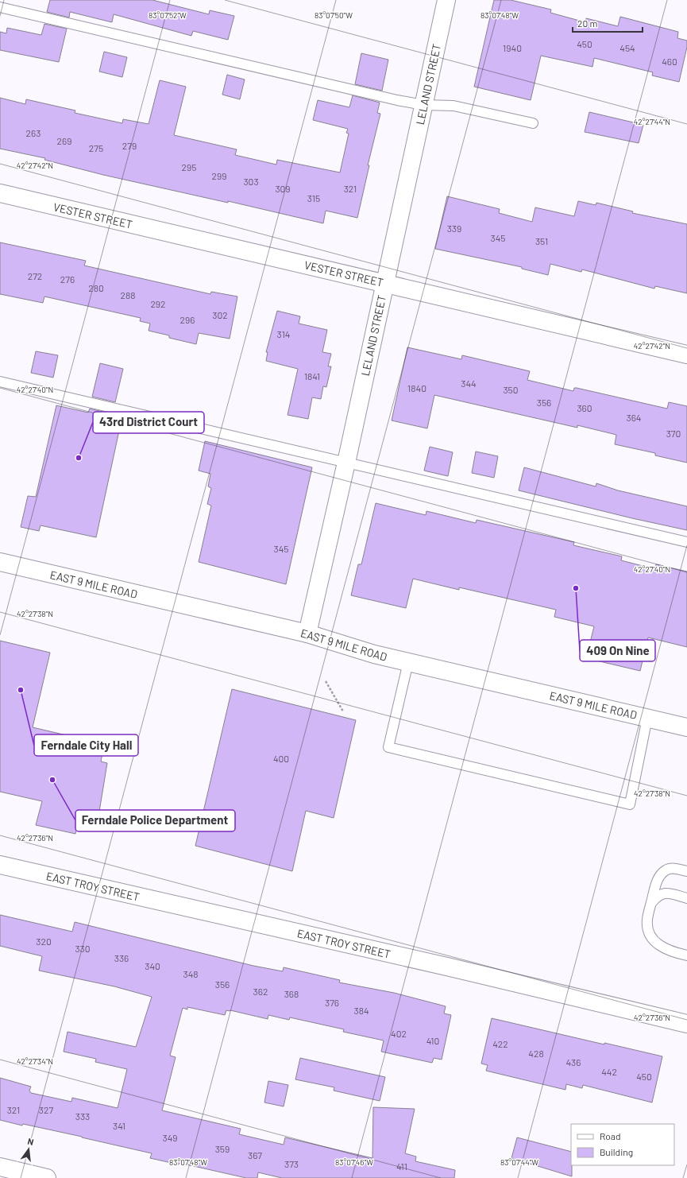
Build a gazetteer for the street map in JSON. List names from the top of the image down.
{
  "streets": {
    "street": [
      "LELAND STREET",
      "VESTER STREET",
      "EAST 9 MILE ROAD",
      "EAST TROY STREET"
    ]
  },
  "crossings": [
    ["LELAND STREET", "VESTER STREET"],
    ["LELAND STREET", "EAST 9 MILE ROAD"]
  ],
  "places": [
    "43rd District Court",
    "409 On Nine",
    "Ferndale City Hall",
    "Ferndale Police Department"
  ],
  "house_numbers": [
    "450",
    "1940",
    "454",
    "460",
    "263",
    "269",
    "279",
    "275",
    "295",
    "299",
    "303",
    "309",
    "321",
    "315",
    "339",
    "345",
    "351",
    "272",
    "276",
    "280",
    "288",
    "292",
    "302",
    "296",
    "314",
    "1841",
    "344",
    "1840",
    "350",
    "356",
    "360",
    "364",
    "370",
    "345",
    "400",
    "320",
    "330",
    "336",
    "340",
    "348",
    "356",
    "362",
    "368",
    "376",
    "384",
    "402",
    "410",
    "422",
    "428",
    "436",
    "442",
    "450",
    "321",
    "327",
    "333",
    "341",
    "349",
    "359",
    "367",
    "373",
    "411"
  ],
  "legend": ["Road", "Building"],
  "scale_bar": "20 m",
  "north": "top",
  "coordinates": [
    "83°07'52\"W",
    "83°07'50\"W",
    "83°07'48\"W",
    "42°27'44\"N",
    "42°27'42\"N",
    "42°27'40\"N",
    "42°27'38\"N",
    "42°27'36\"N",
    "42°27'34\"N",
    "83°07'46\"W",
    "83°07'44\"W"
  ]
}
